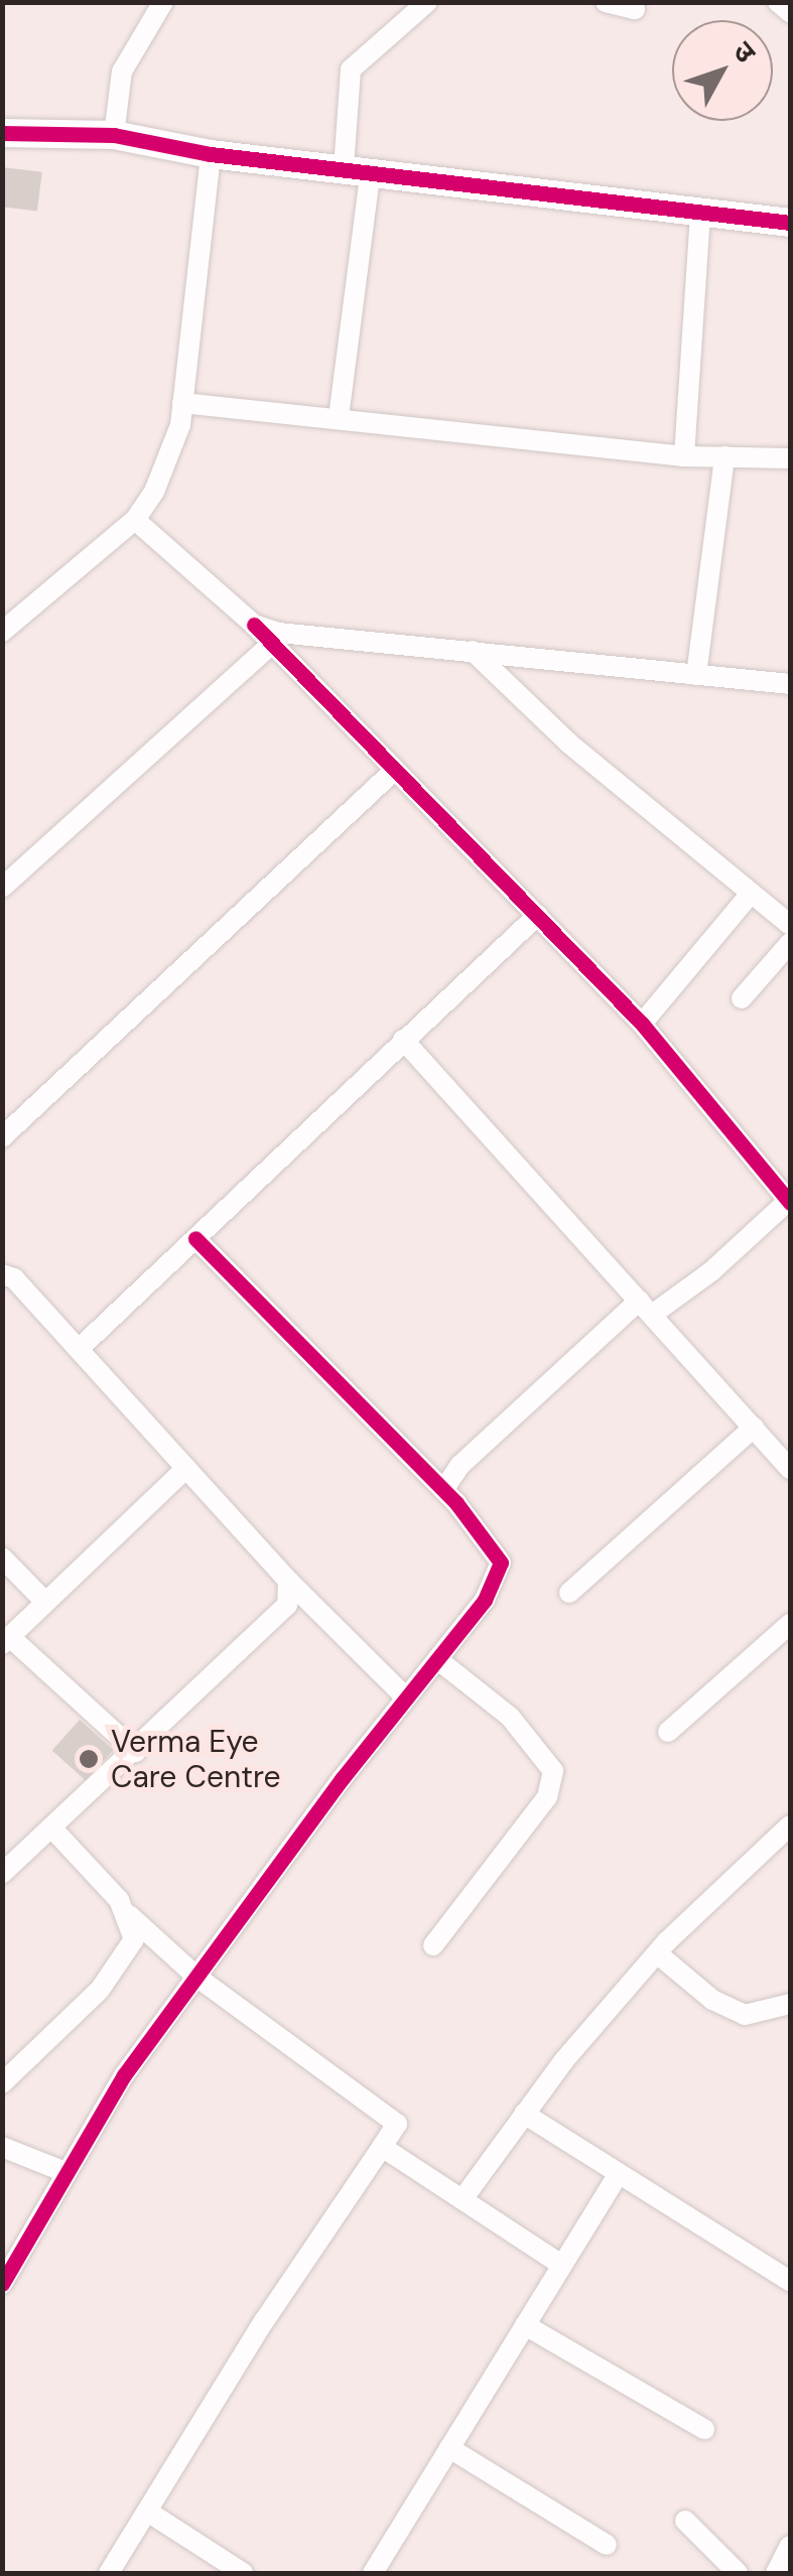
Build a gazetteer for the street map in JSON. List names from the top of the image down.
{
  "places": ["Verma Eye Care Centre"],
  "north": "top right"
}
